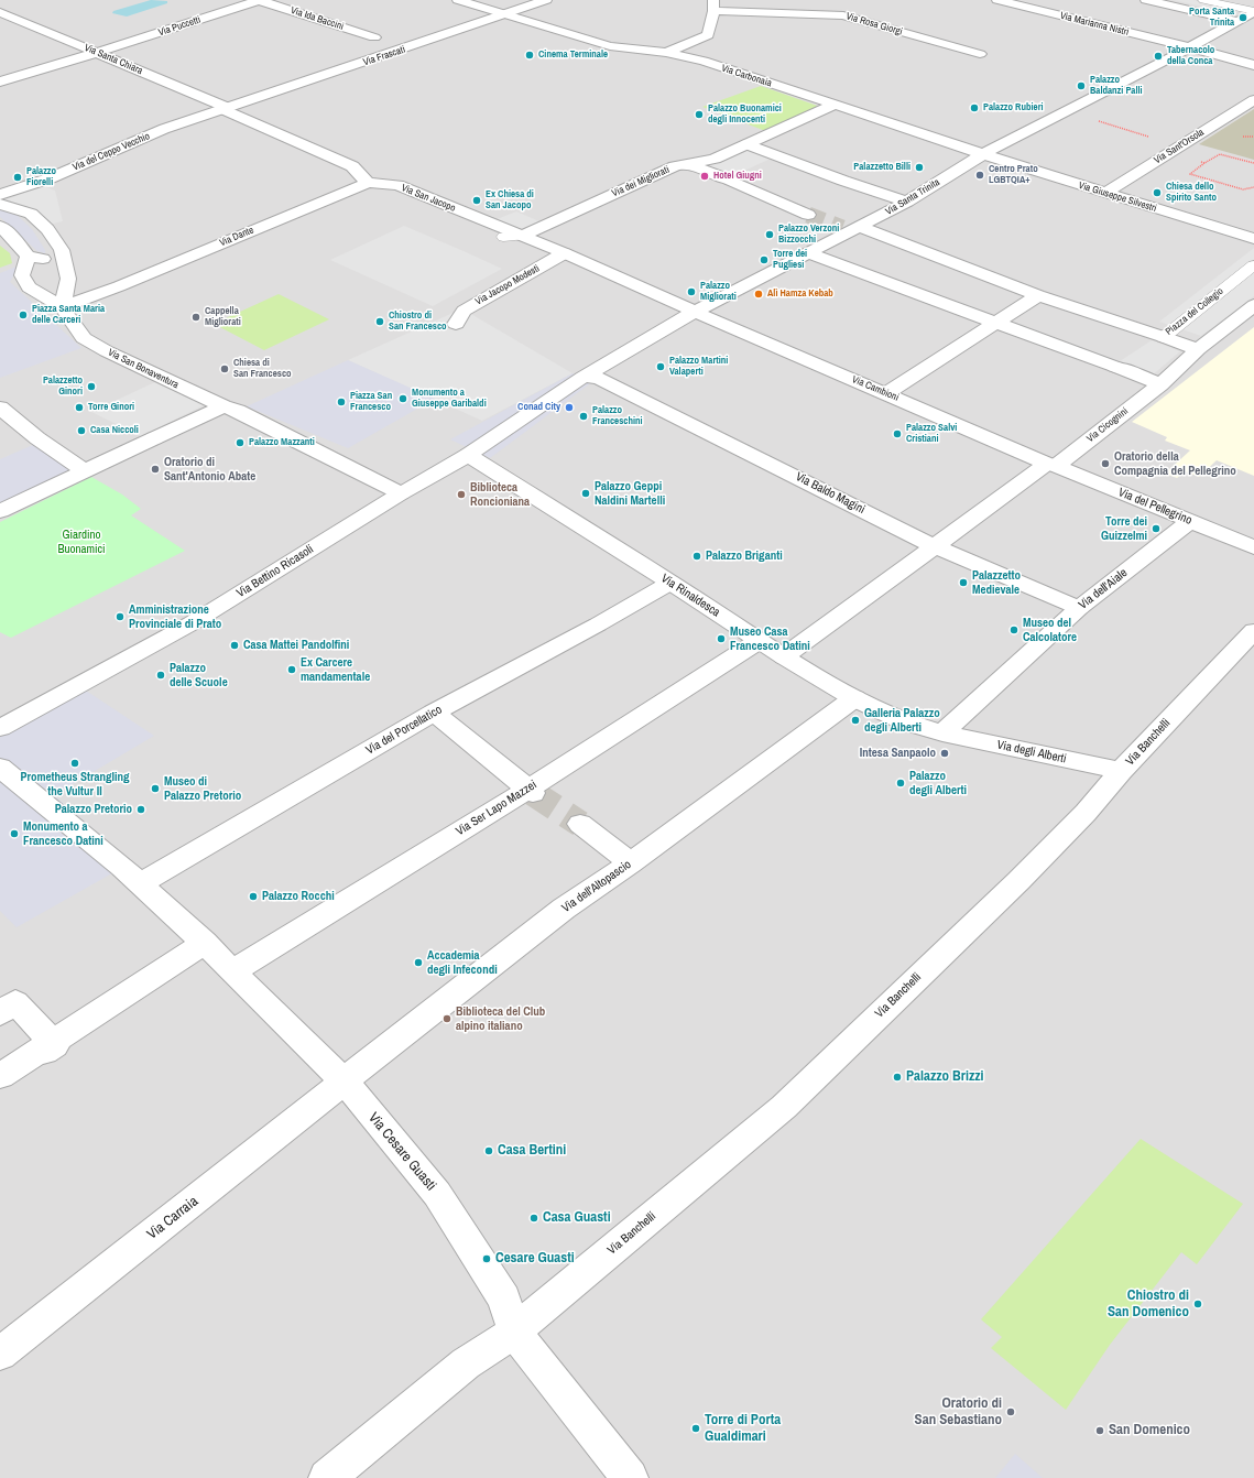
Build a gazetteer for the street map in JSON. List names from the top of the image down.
{
  "streets": {
    "street": [
      "Via Ida Baccini",
      "Via Rosa Giorgi",
      "Via Marianna Nistri",
      "Via Puccetti",
      "Via Frascati",
      "Via Santa Chiara",
      "Via Carbonaia",
      "Via Sant'Orsola",
      "Via del Ceppo Vecchio",
      "Via dei Migliorati",
      "Via Santa Trinita",
      "Via Giuseppe Silvestri",
      "Via San Jacopo",
      "Via Dante",
      "Via Jacopo Modesti",
      "Piazza del Collegio",
      "Via San Bonaventura",
      "Via Cambioni",
      "Via Cicognini",
      "Via Baldo Magini",
      "Via del Pellegrino",
      "Via Bettino Ricasoli",
      "Via dell'Aiale",
      "Via Rinaldesca",
      "Via del Porcellatico",
      "Via Banchelli",
      "Via degli Alberti",
      "Via Ser Lapo Mazzei",
      "Via dell'Altopascio",
      "Via Cesare Guasti",
      "Via Carraia"
    ]
  },
  "crossings": [
    ["Via Ida Baccini", "Via Puccetti"],
    ["Via Marianna Nistri", "Via Santa Trinita"],
    ["Via Puccetti", "Via Santa Chiara"],
    ["Via Frascati", "Via Santa Chiara"],
    ["Via Frascati", "Via Carbonaia"],
    ["Via Frascati", "Via del Ceppo Vecchio"],
    ["Via Santa Chiara", "Via del Ceppo Vecchio"],
    ["Via Carbonaia", "Via dei Migliorati"],
    ["Via Carbonaia", "Via Santa Trinita"],
    ["Via Carbonaia", "Via Giuseppe Silvestri"],
    ["Via Sant'Orsola", "Via Giuseppe Silvestri"],
    ["Via dei Migliorati", "Via San Jacopo"],
    ["Via Santa Trinita", "Via Giuseppe Silvestri"],
    ["Via Santa Trinita", "Via Cambioni"],
    ["Via Santa Trinita", "Via Baldo Magini"],
    ["Via San Jacopo", "Via Dante"],
    ["Via San Jacopo", "Via Jacopo Modesti"],
    ["Via San Jacopo", "Via Cambioni"],
    ["Via Dante", "Via San Bonaventura"],
    ["Via Jacopo Modesti", "Via Cambioni"],
    ["Via Cambioni", "Via Cicognini"],
    ["Via Cambioni", "Via del Pellegrino"],
    ["Via Cicognini", "Via Baldo Magini"],
    ["Via Cicognini", "Via del Pellegrino"],
    ["Via Cicognini", "Via Rinaldesca"],
    ["Via Baldo Magini", "Via dell'Aiale"],
    ["Via del Pellegrino", "Via dell'Aiale"],
    ["Via dell'Aiale", "Via Rinaldesca"],
    ["Via dell'Aiale", "Via degli Alberti"],
    ["Via Rinaldesca", "Via del Porcellatico"],
    ["Via Rinaldesca", "Via degli Alberti"],
    ["Via Rinaldesca", "Via Ser Lapo Mazzei"],
    ["Via Rinaldesca", "Via dell'Altopascio"],
    ["Via del Porcellatico", "Via Cesare Guasti"],
    ["Via Banchelli", "Via degli Alberti"],
    ["Via Banchelli", "Via Cesare Guasti"],
    ["Via Ser Lapo Mazzei", "Via Cesare Guasti"],
    ["Via dell'Altopascio", "Via Cesare Guasti"],
    ["Via dell'Altopascio", "Via Carraia"],
    ["Via Cesare Guasti", "Via Carraia"]
  ],
  "parks": ["Giardino Buonamici"],
  "places": [
    "Porta Santa Trinita",
    "Cinema Terminale",
    "Tabernacolo della Conca",
    "Palazzo Baldanzi Palli",
    "Palazzo Rubieri",
    "Palazzo Buonamici degli Innocenti",
    "Palazzetto Billi",
    "Centro Prato LGBTQIA+",
    "Hotel Giugni",
    "Palazzo Fiorelli",
    "Chiesa dello Spirito Santo",
    "Ex Chiesa di San Jacopo",
    "Palazzo Verzoni Bizzocchi",
    "Torre dei Pugliesi",
    "Palazzo Migliorati",
    "Alì Hamza Kebab",
    "Piazza Santa Maria delle Carceri",
    "Cappella Migliorati",
    "Chiostro di San Francesco",
    "Palazzo Martini Valaperti",
    "Chiesa di San Francesco",
    "Palazzetto Ginori",
    "Monumento a Giuseppe Garibaldi",
    "Piazza San Francesco",
    "Torre Ginori",
    "Conad City",
    "Palazzo Franceschini",
    "Casa Niccoli",
    "Palazzo Salvi Cristiani",
    "Palazzo Mazzanti",
    "Oratorio della Compagnia del Pellegrino",
    "Oratorio di Sant'Antonio Abate",
    "Palazzo Geppi Naldini Martelli",
    "Biblioteca Roncioniana",
    "Torre dei Guizzelmi",
    "Palazzo Briganti",
    "Palazzetto Medievale",
    "Amministrazione Provinciale di Prato",
    "Museo del Calcolatore",
    "Museo Casa Francesco Datini",
    "Casa Mattei Pandolfini",
    "Ex Carcere mandamentale",
    "Palazzo delle Scuole",
    "Galleria Palazzo degli Alberti",
    "Intesa Sanpaolo",
    "Prometheus Strangling the Vultur II",
    "Palazzo degli Alberti",
    "Museo di Palazzo Pretorio",
    "Palazzo Pretorio",
    "Monumento a Francesco Datini",
    "Palazzo Rocchi",
    "Accademia degli Infecondi",
    "Biblioteca del Club alpino italiano",
    "Palazzo Brizzi",
    "Casa Bertini",
    "Casa Guasti",
    "Cesare Guasti",
    "Chiostro di San Domenico",
    "Oratorio di San Sebastiano",
    "Torre di Porta Gualdimari",
    "San Domenico"
  ]
}
